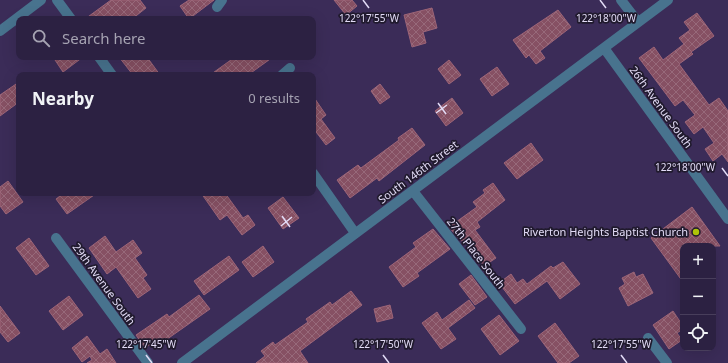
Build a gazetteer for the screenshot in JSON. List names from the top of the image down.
{
  "streets": {
    "street": [
      "26th Avenue South",
      "South 146th Street",
      "27th Place South",
      "29th Avenue South"
    ]
  },
  "crossings": [
    ["26th Avenue South", "South 146th Street"],
    ["South 146th Street", "27th Place South"]
  ],
  "places": ["Riverton Heights Baptist Church"],
  "page": {
    "search": "Search here",
    "heading": ["Nearby", "0 results"],
    "map_buttons": ["+", "−"]
  },
  "coordinates": [
    "122°17'55\"W",
    "122°18'00\"W",
    "122°17'45\"W",
    "122°17'50\"W"
  ]
}
